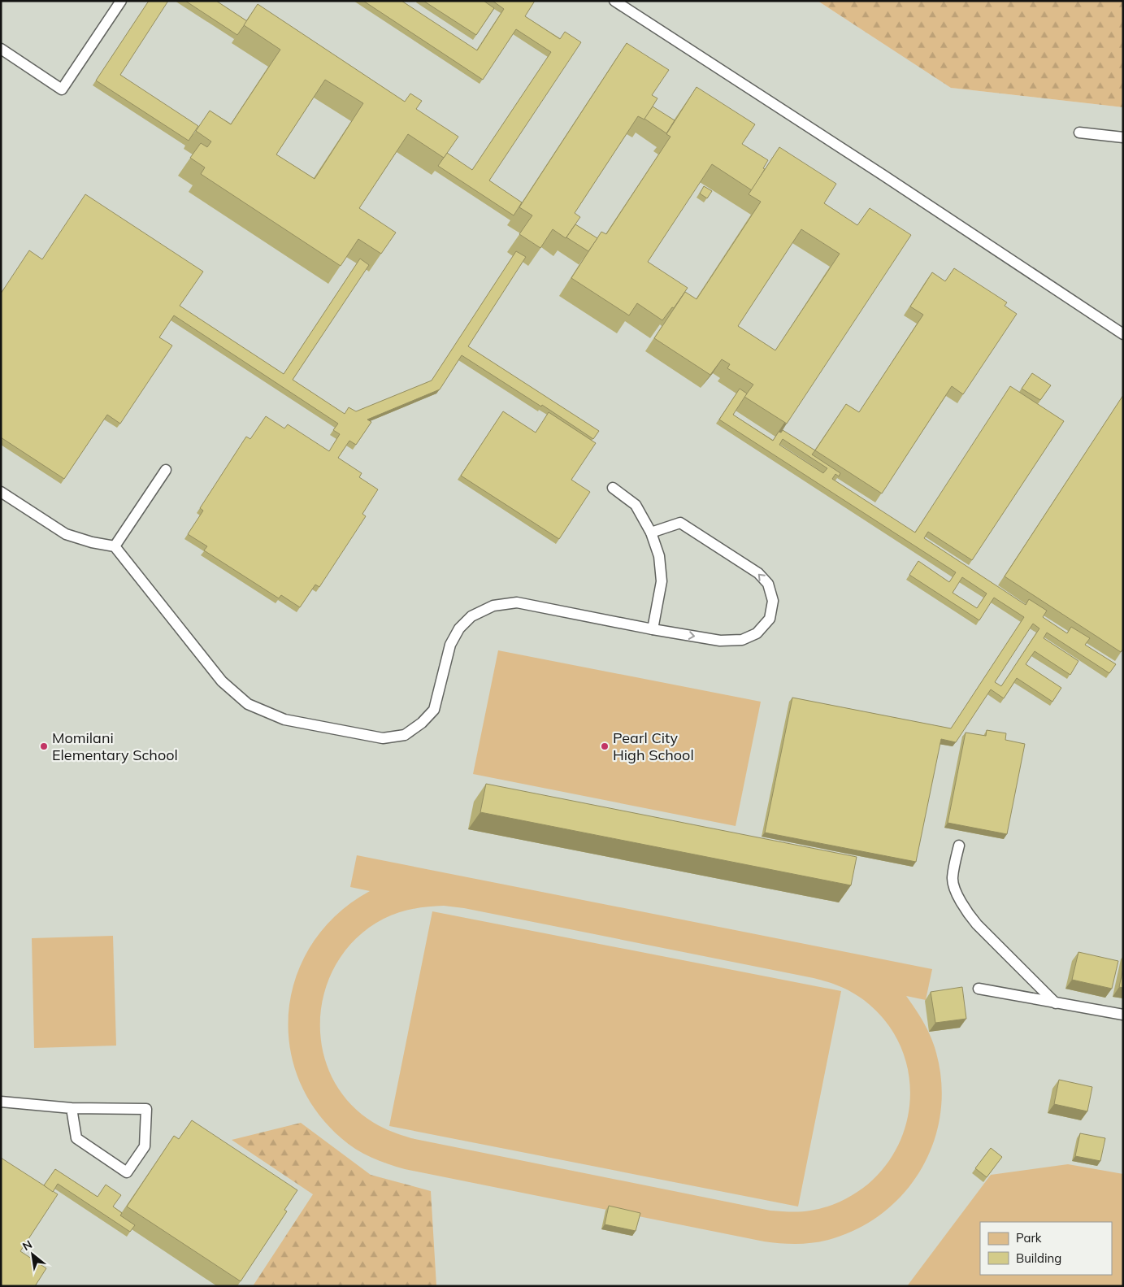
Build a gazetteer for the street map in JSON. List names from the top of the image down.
{
  "places": ["Momilani Elementary School", "Pearl City High School"],
  "legend": ["Park", "Building"],
  "north": "top left"
}
